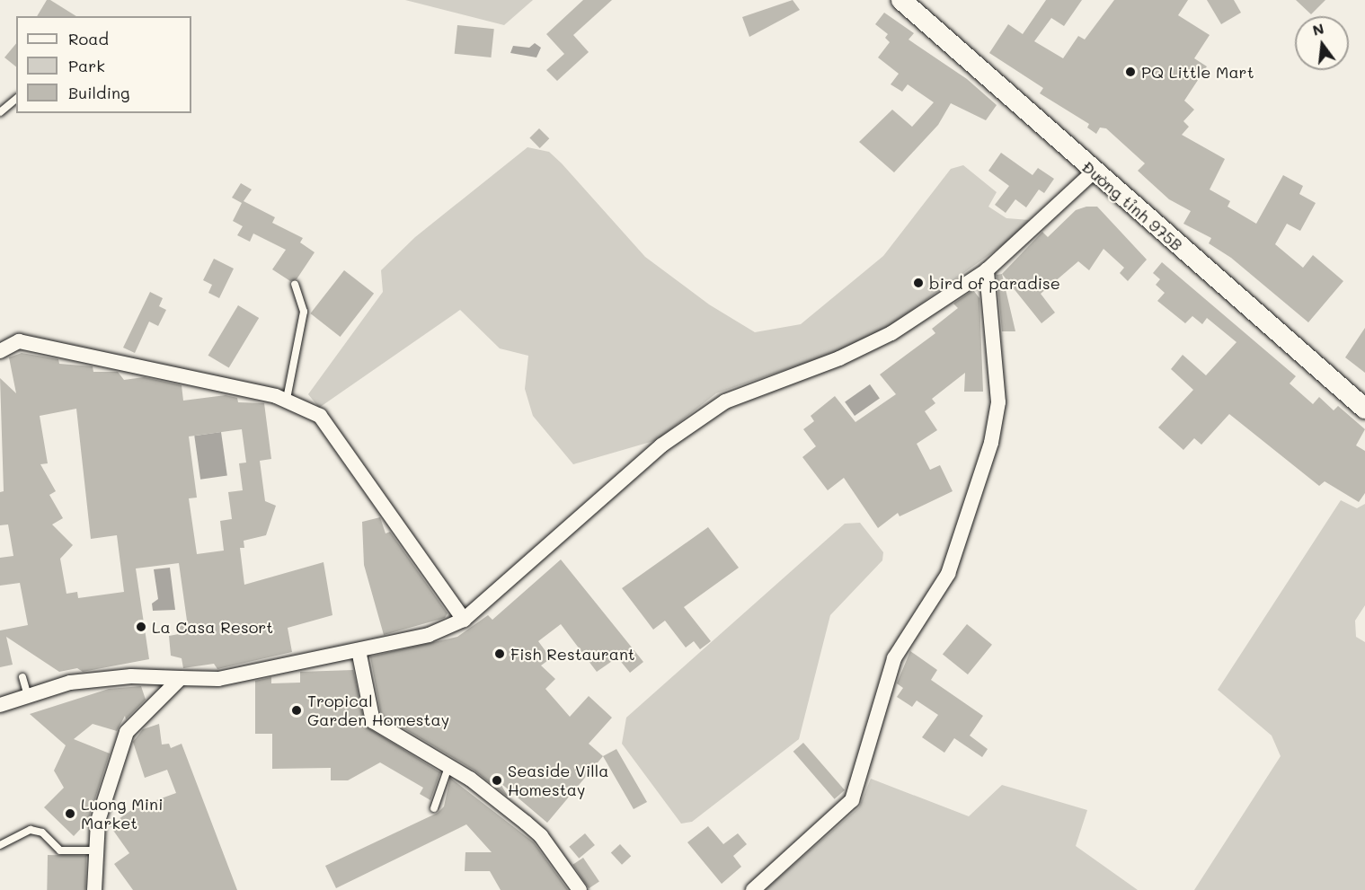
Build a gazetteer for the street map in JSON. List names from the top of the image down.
{
  "streets": {
    "main road": ["Đường tỉnh 975B"]
  },
  "places": [
    "PQ Little Mart",
    "bird of paradise",
    "La Casa Resort",
    "Fish Restaurant",
    "Tropical Garden Homestay",
    "Seaside Villa Homestay",
    "Luong Mini Market"
  ],
  "legend": ["Road", "Park", "Building"],
  "north": "top"
}
